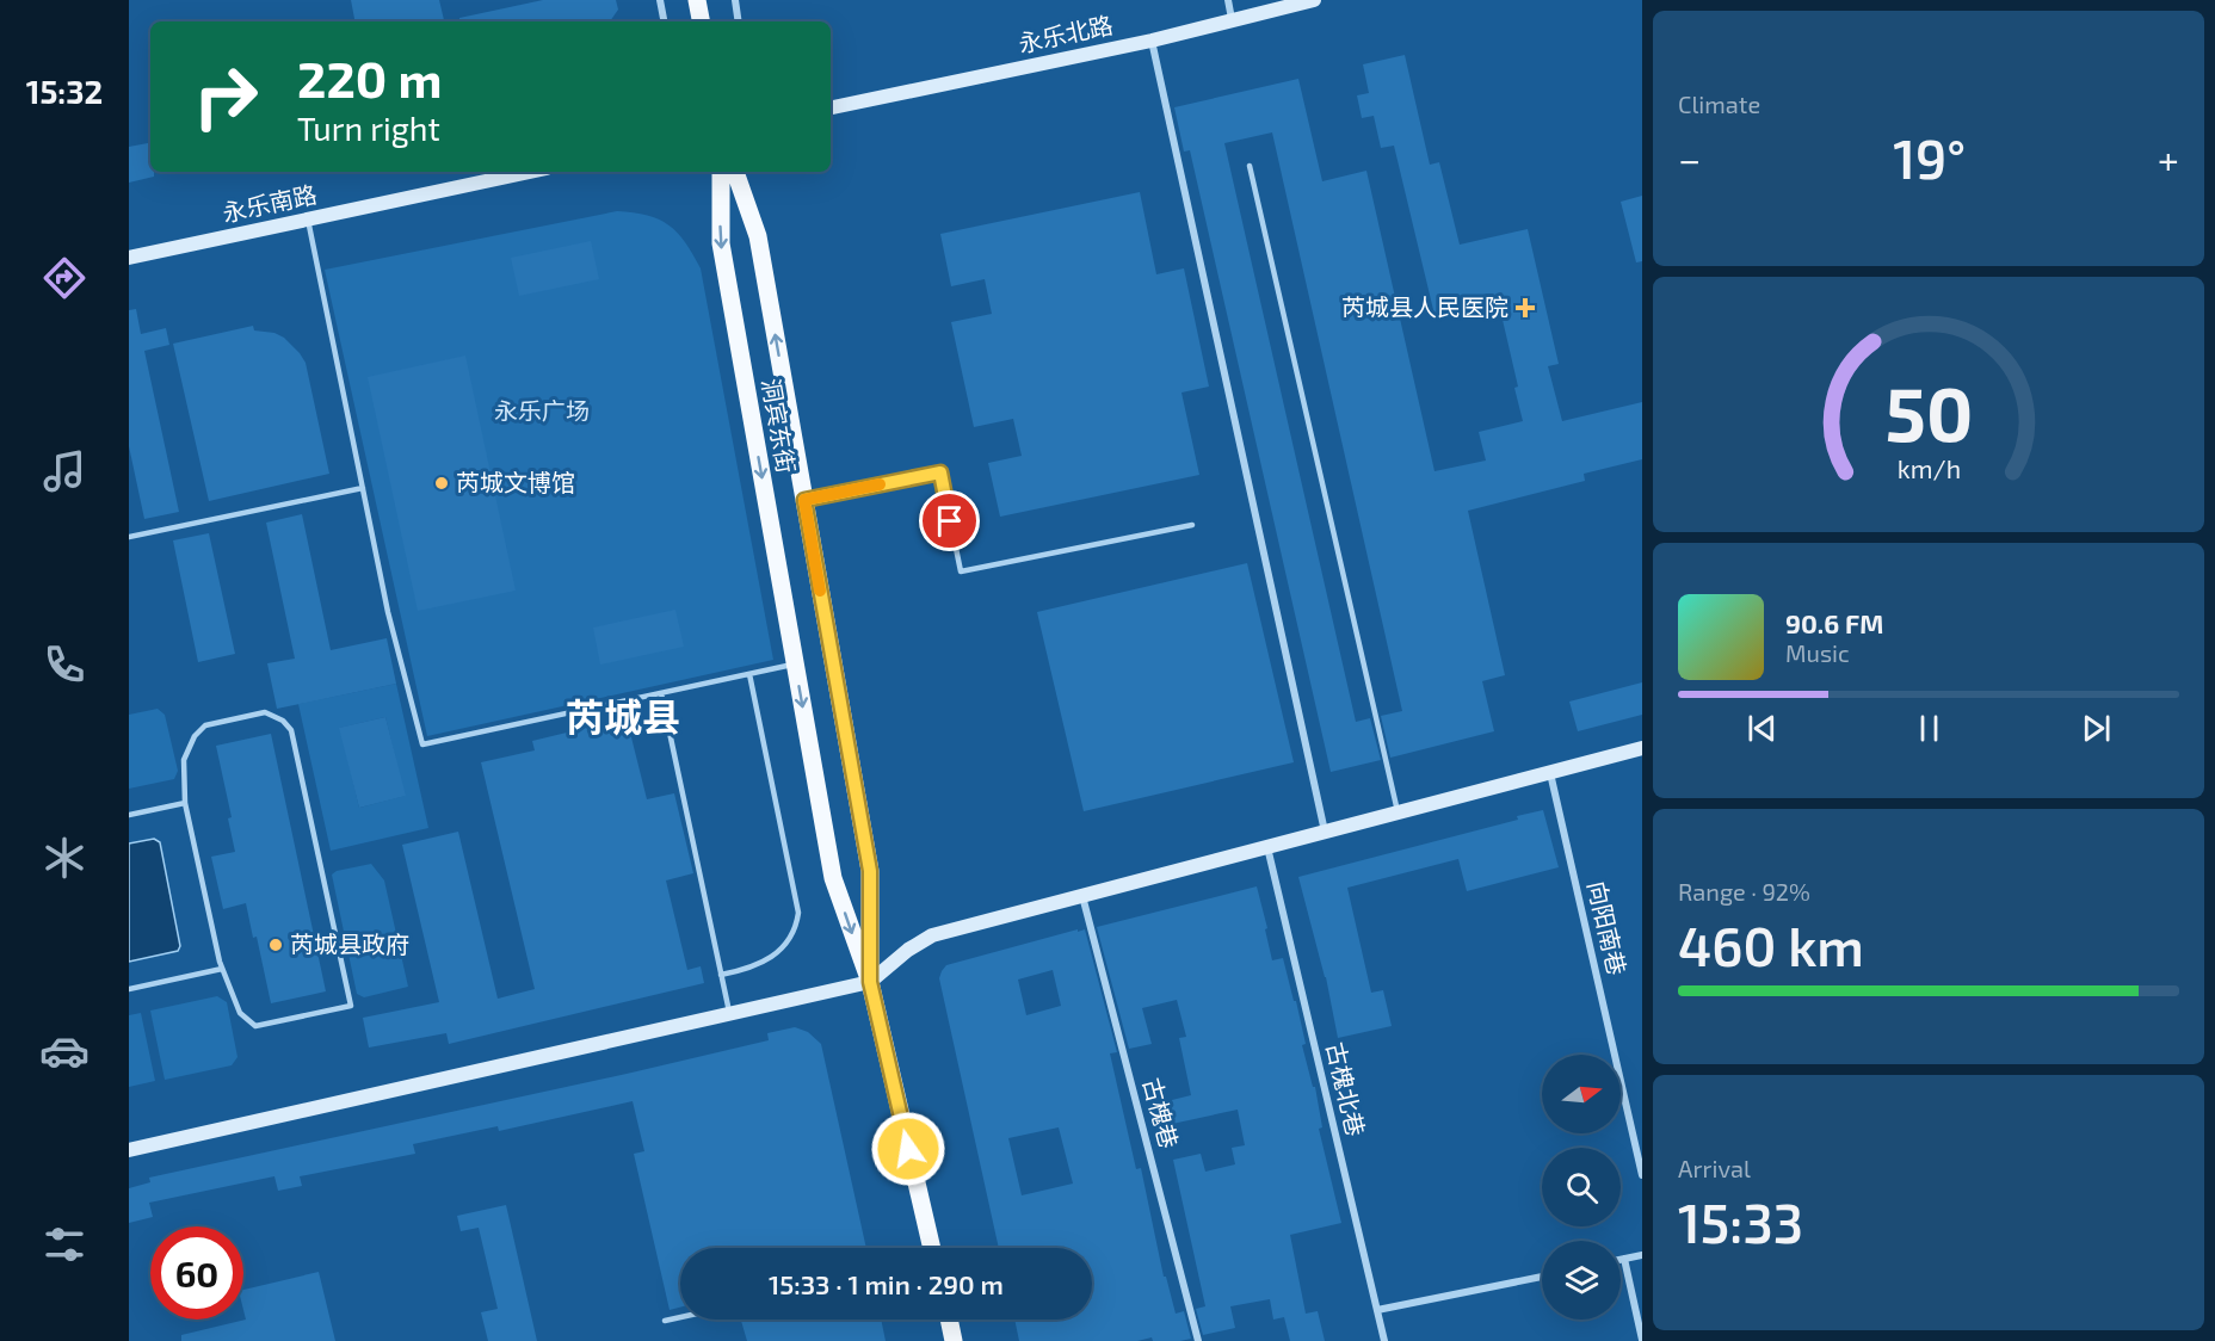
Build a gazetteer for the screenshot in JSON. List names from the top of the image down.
{
  "streets": {
    "main road": ["洞宾东街"],
    "street": [
      "永乐北路",
      "永乐南路",
      "向阳南巷",
      "古槐北巷",
      "古槐巷"
    ]
  },
  "districts": ["芮城县"],
  "parks": ["永乐广场"],
  "places": {
    "health": ["芮城县人民医院"],
    "other": ["芮城文博馆", "芮城县政府"]
  },
  "north": "right",
  "page": {
    "tabs": "15:32",
    "tile": [
      "Climate",
      ["Range · 92%", "460 km"],
      ["Arrival", "15:33"]
    ],
    "turn": ["220 m", "Turn right"],
    "heat": ["−", "19°", "+"],
    "song": ["90.6 FM", "Music"],
    "limit": "60",
    "trip": "15:33 · 1 min · 290 m",
    "gauge": ["50", "km/h"]
  }
}
